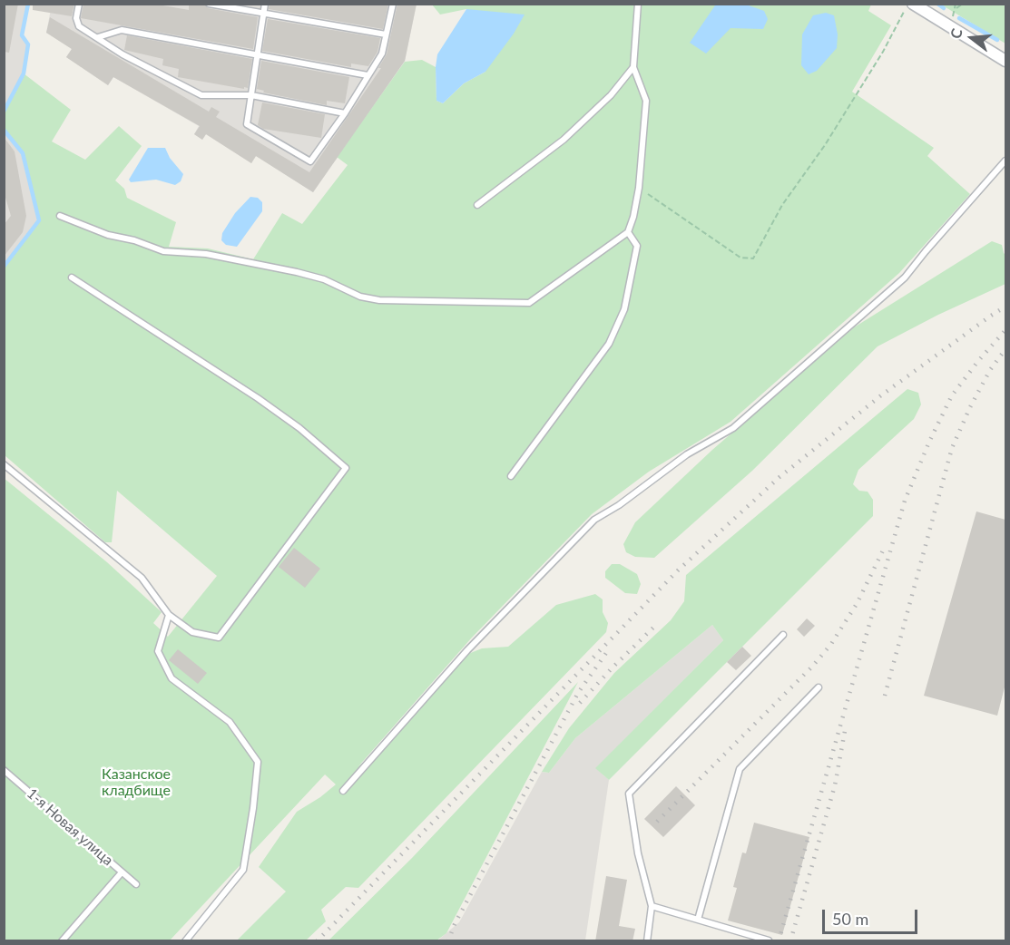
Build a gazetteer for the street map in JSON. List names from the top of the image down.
{
  "streets": {
    "lane": ["1-я Новая улица"]
  },
  "parks": ["Казанское кладбище"],
  "scale_bar": "50 m",
  "north": "left"
}
